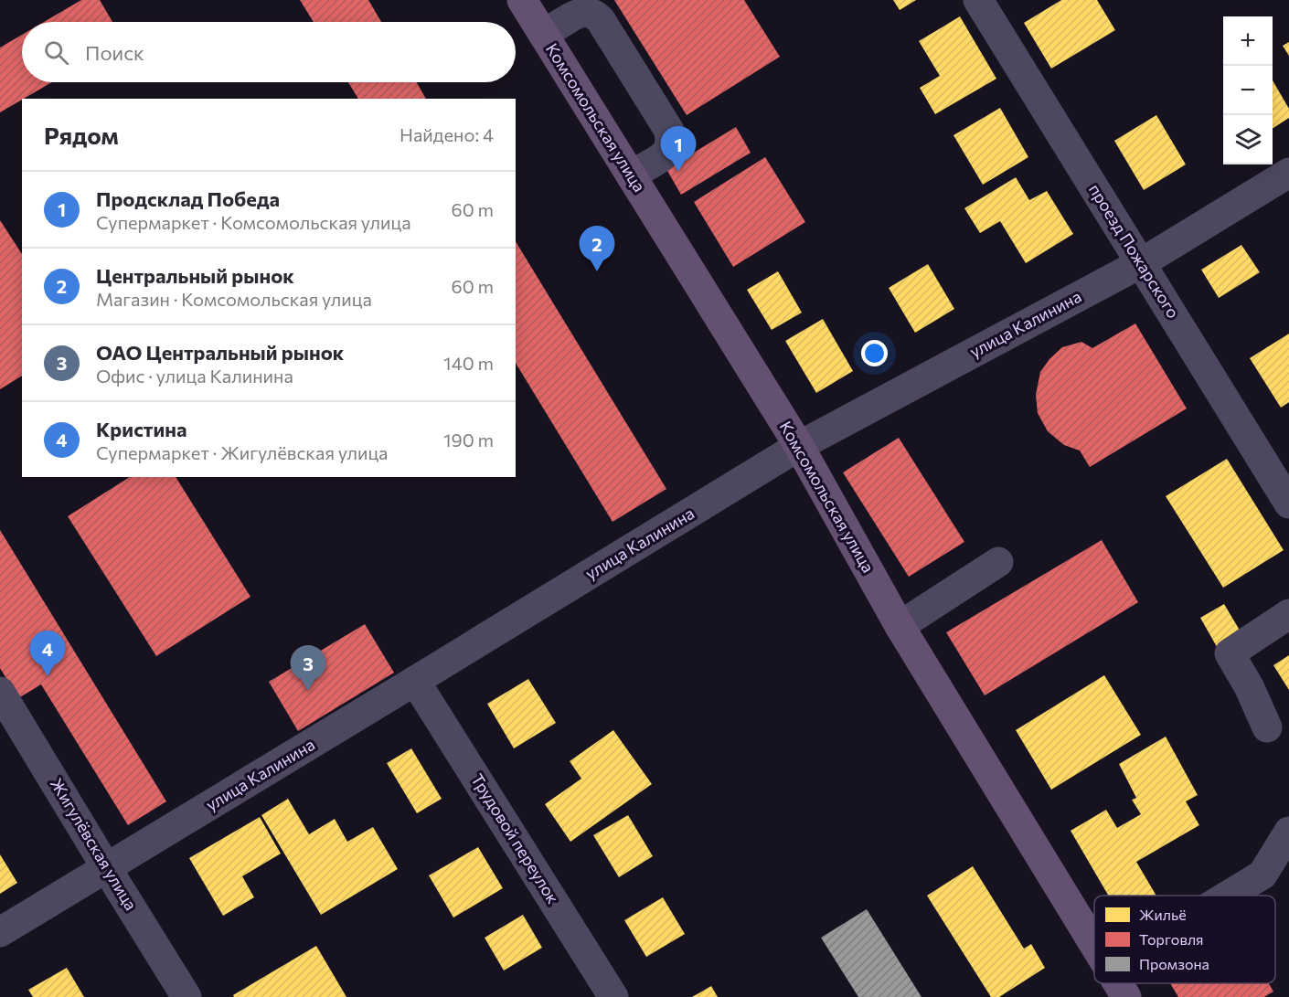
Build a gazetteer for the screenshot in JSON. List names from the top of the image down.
{
  "streets": {
    "main road": ["Комсомольская улица"],
    "street": [
      "проезд Пожарского",
      "улица Калинина",
      "Трудовой переулок",
      "Жигулёвская улица"
    ]
  },
  "crossings": [
    ["Комсомольская улица", "улица Калинина"],
    ["проезд Пожарского", "улица Калинина"],
    ["улица Калинина", "Трудовой переулок"],
    ["улица Калинина", "Жигулёвская улица"]
  ],
  "legend": ["Жильё", "Торговля", "Промзона"],
  "page": {
    "map_buttons": ["+", "−"],
    "search": "Поиск",
    "heading": ["Рядом", "Найдено: 4"],
    "pins": [
      "1",
      "2",
      "4",
      "3"
    ],
    "list": [
      {
        "mark": "1",
        "name": "Продсклад Победа",
        "note": "Супермаркет · Комсомольская улица",
        "value": "60 m"
      },
      {
        "mark": "2",
        "name": "Центральный рынок",
        "note": "Магазин · Комсомольская улица",
        "value": "60 m"
      },
      {
        "mark": "3",
        "name": "ОАО Центральный рынок",
        "note": "Офис · улица Калинина",
        "value": "140 m"
      },
      {
        "mark": "4",
        "name": "Кристина",
        "note": "Супермаркет · Жигулёвская улица",
        "value": "190 m"
      }
    ]
  }
}
